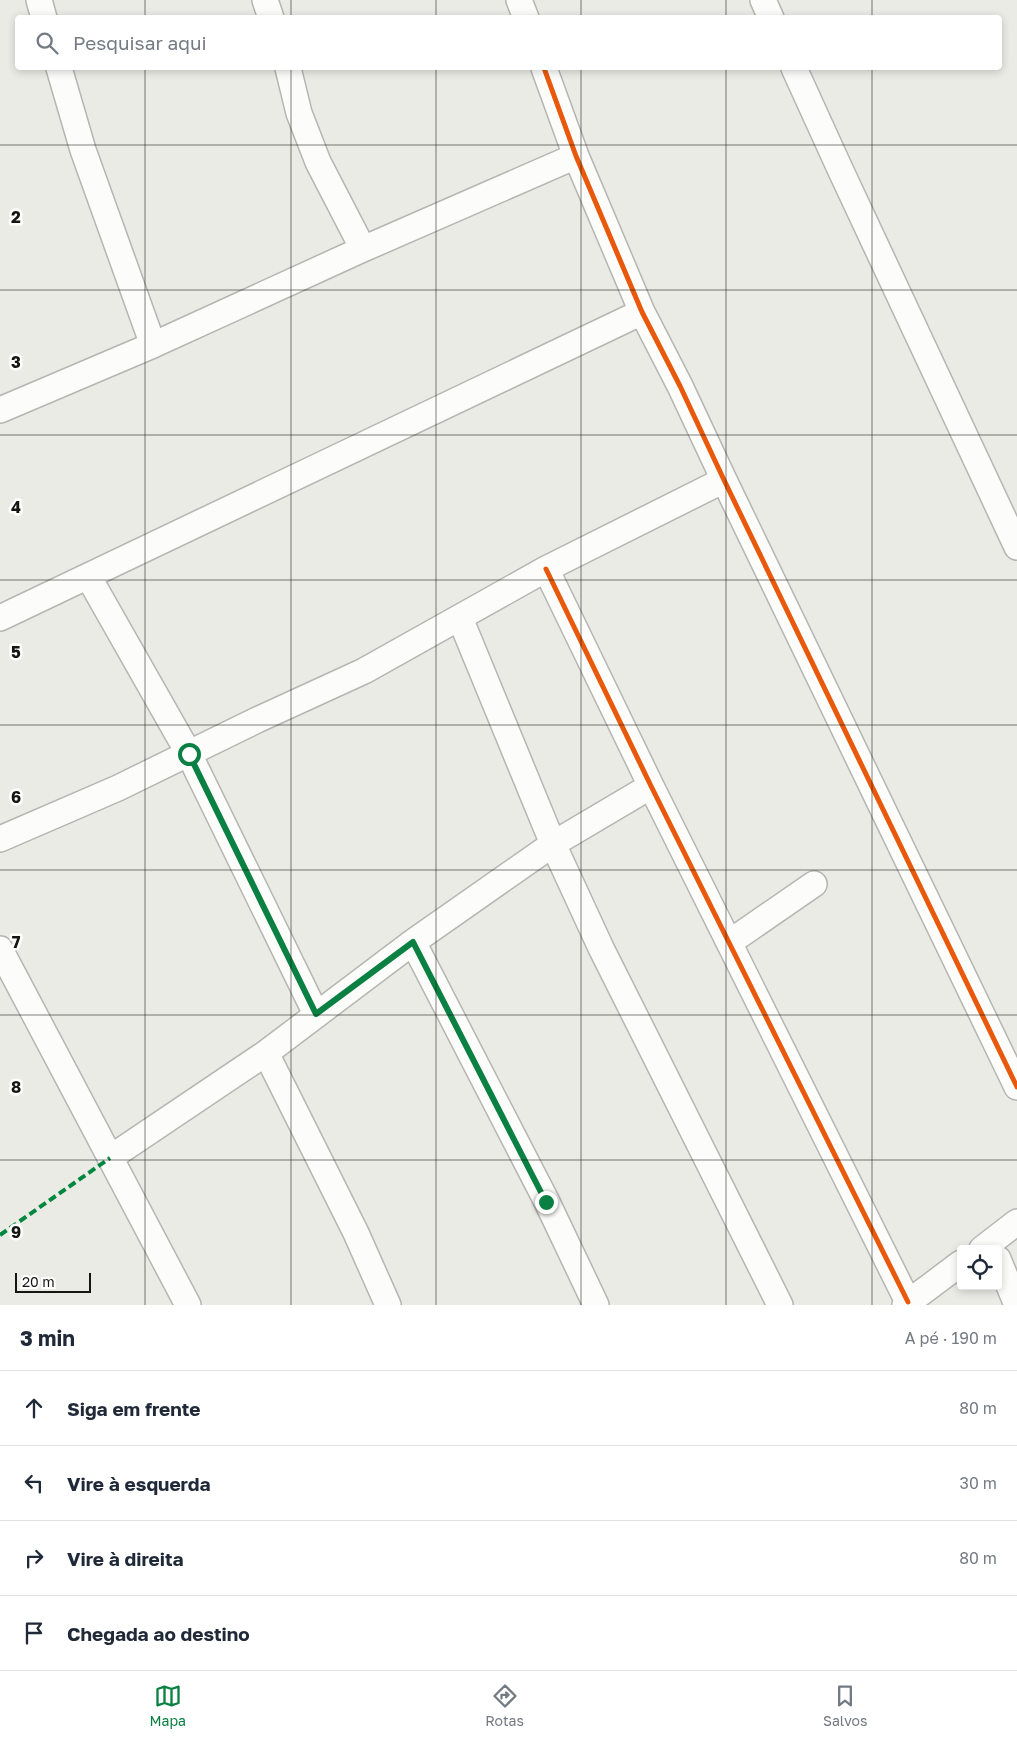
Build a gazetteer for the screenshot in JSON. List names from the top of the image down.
{
  "scale_bar": "20 m",
  "page": {
    "search": "Pesquisar aqui",
    "scale": "20 m",
    "heading": ["3 min", "A pé · 190 m"],
    "list": [
      ["Siga em frente", "80 m"],
      ["Vire à esquerda", "30 m"],
      ["Vire à direita", "80 m"],
      "Chegada ao destino"
    ],
    "nav": ["Mapa", "Rotas", "Salvos"]
  },
  "grid": {
    "rows": [
      "2",
      "3",
      "4",
      "5",
      "6",
      "7",
      "8",
      "9"
    ]
  }
}
